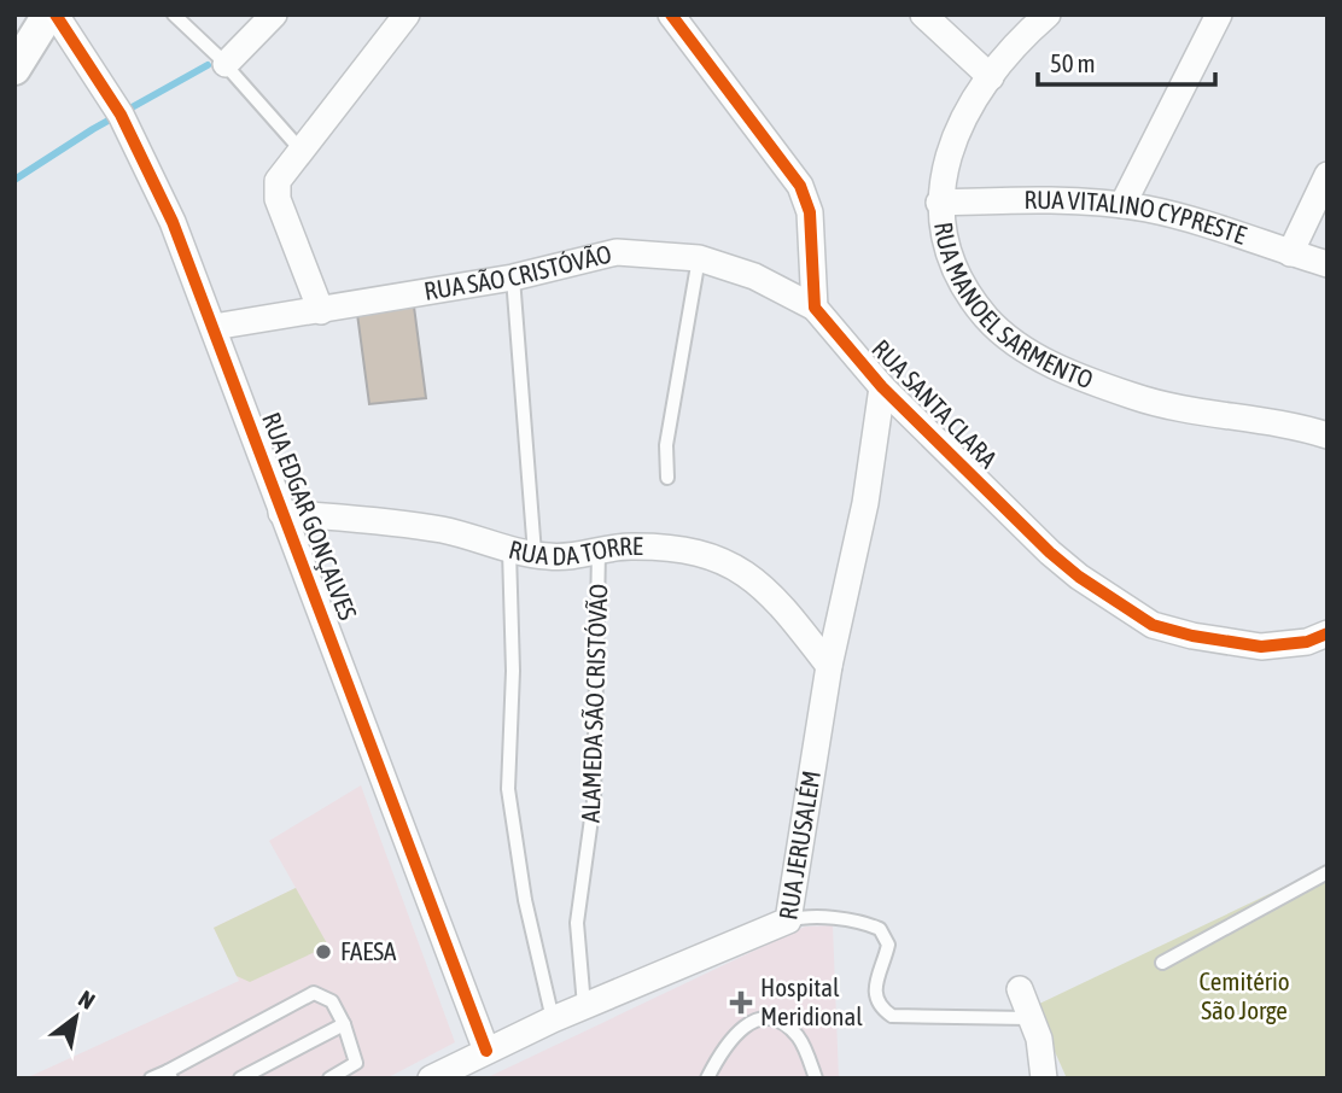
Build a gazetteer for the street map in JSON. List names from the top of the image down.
{
  "streets": {
    "street": [
      "RUA VITALINO CYPRESTE",
      "RUA SÃO CRISTÓVÃO",
      "RUA MANOEL SARMENTO",
      "RUA SANTA CLARA",
      "RUA EDGAR GONÇALVES",
      "RUA DA TORRE",
      "RUA JERUSALÉM"
    ],
    "lane": ["ALAMEDA SÃO CRISTÓVÃO"]
  },
  "crossings": [
    ["RUA VITALINO CYPRESTE", "RUA MANOEL SARMENTO"],
    ["RUA SÃO CRISTÓVÃO", "RUA SANTA CLARA"],
    ["RUA SÃO CRISTÓVÃO", "RUA EDGAR GONÇALVES"],
    ["RUA SANTA CLARA", "RUA JERUSALÉM"],
    ["RUA EDGAR GONÇALVES", "RUA DA TORRE"],
    ["RUA EDGAR GONÇALVES", "RUA JERUSALÉM"],
    ["RUA DA TORRE", "ALAMEDA SÃO CRISTÓVÃO"],
    ["RUA DA TORRE", "RUA JERUSALÉM"],
    ["ALAMEDA SÃO CRISTÓVÃO", "RUA JERUSALÉM"]
  ],
  "parks": ["Cemitério São Jorge"],
  "places": {
    "other": ["FAESA"],
    "health": ["Hospital Meridional"]
  },
  "scale_bar": "50 m",
  "north": "top right"
}
